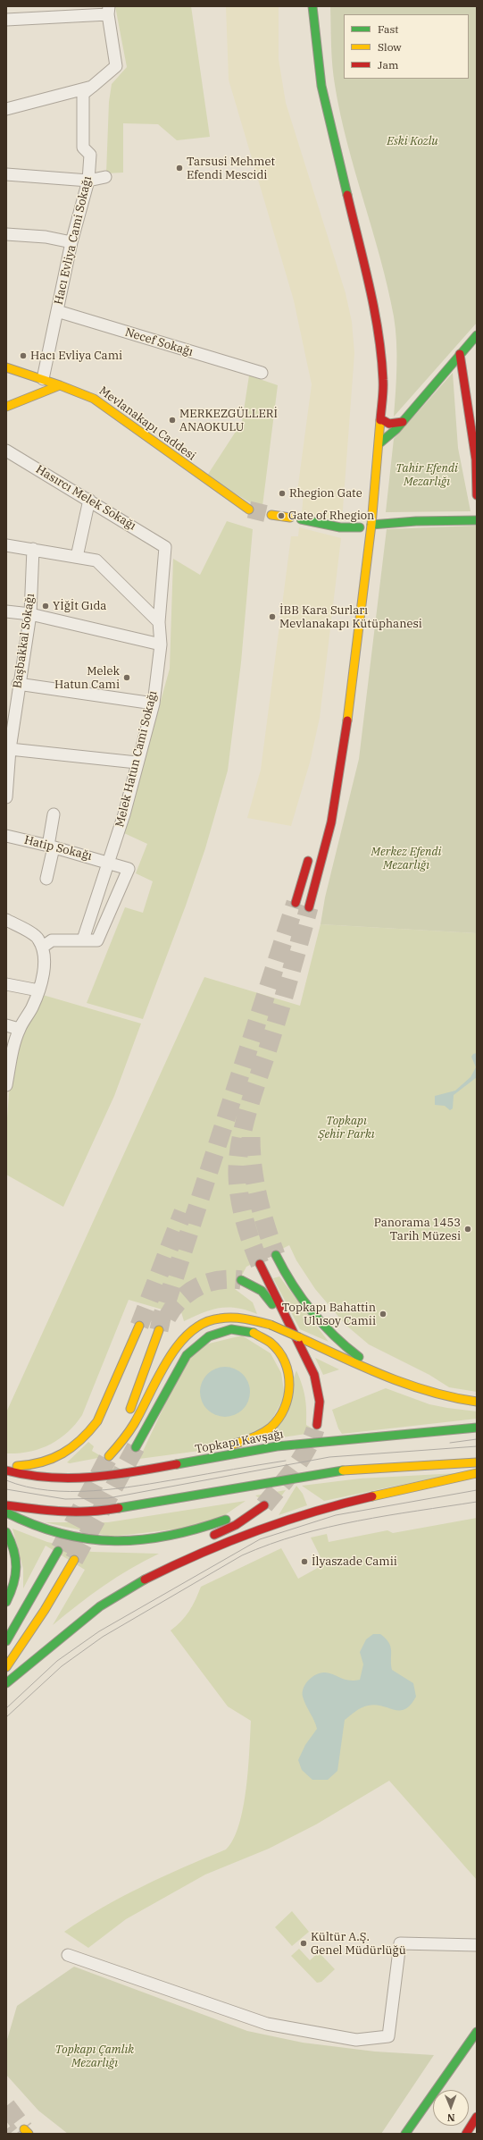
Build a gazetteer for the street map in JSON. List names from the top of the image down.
{
  "streets": {
    "main road": ["Mevlanakapı Caddesi", "Topkapı Kavşağı"],
    "street": [
      "Hacı Evliya Cami Sokağı",
      "Necef Sokağı",
      "Hasırcı Melek Sokağı",
      "Başbakkal Sokağı",
      "Melek Hatun Cami Sokağı",
      "Hatip Sokağı"
    ]
  },
  "crossings": [
    ["Hacı Evliya Cami Sokağı", "Necef Sokağı"],
    ["Hacı Evliya Cami Sokağı", "Mevlanakapı Caddesi"],
    ["Hasırcı Melek Sokağı", "Melek Hatun Cami Sokağı"],
    ["Melek Hatun Cami Sokağı", "Hatip Sokağı"]
  ],
  "parks": [
    "Eski Kozlu",
    "Tahir Efendi Mezarlığı",
    "Merkez Efendi Mezarlığı",
    "Topkapı Şehir Parkı",
    "Topkapı Çamlık Mezarlığı"
  ],
  "places": [
    "Tarsusi Mehmet Efendi Mescidi",
    "Hacı Evliya Cami",
    "MERKEZGÜLLERİ ANAOKULU",
    "Rhegion Gate",
    "Gate of Rhegion",
    "Yİğİt Gıda",
    "İBB Kara Surları Mevlanakapı Kütüphanesi",
    "Melek Hatun Cami",
    "Panorama 1453 Tarih Müzesi",
    "Topkapı Bahattin Ulusoy Camii",
    "İlyaszade Camii",
    "Kültür A.Ş. Genel Müdürlüğü"
  ],
  "legend": ["Fast", "Slow", "Jam"],
  "north": "bottom"
}
